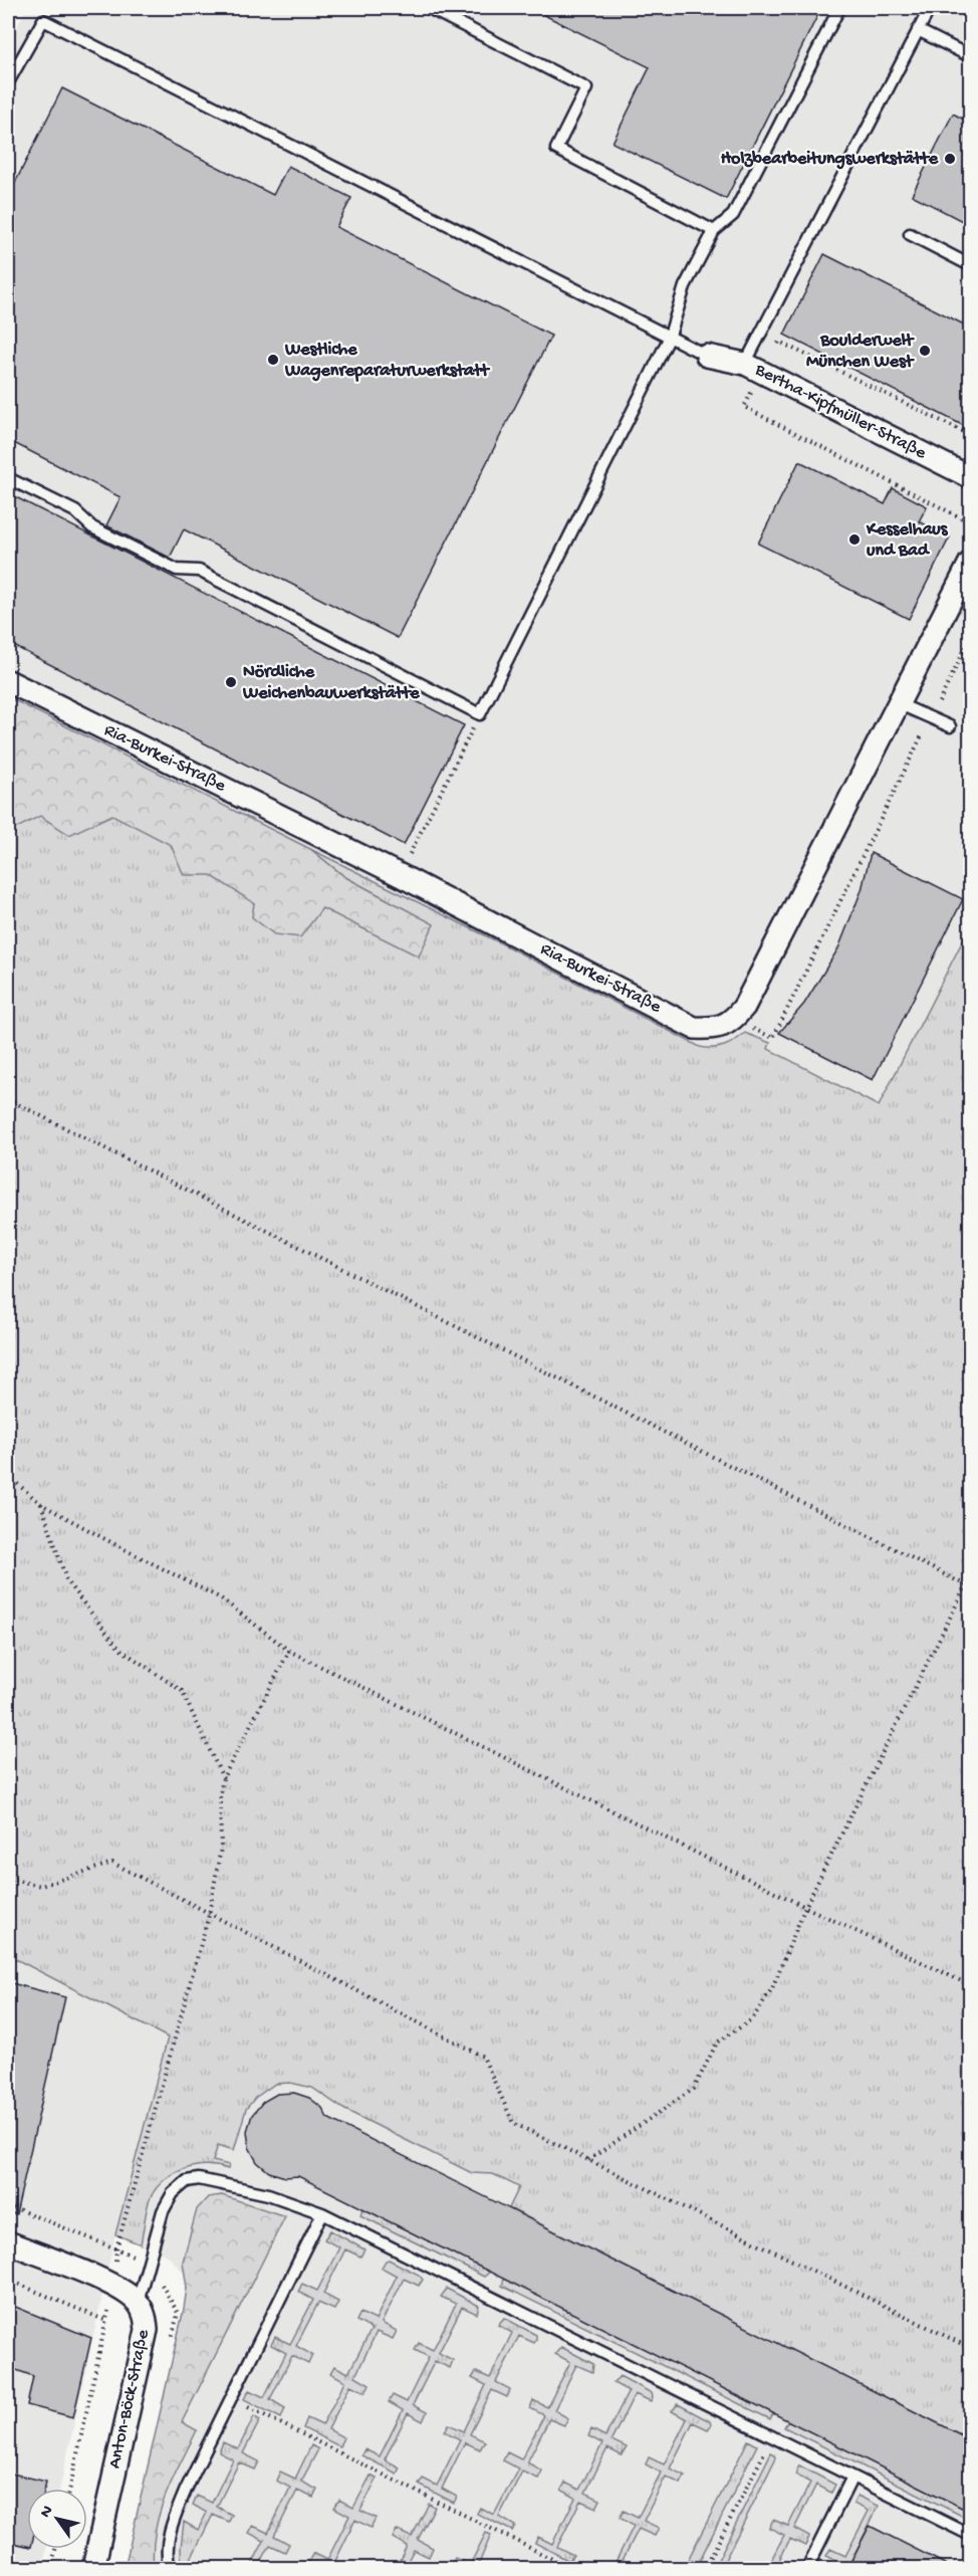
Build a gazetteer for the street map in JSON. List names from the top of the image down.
{
  "streets": {
    "street": ["Bertha-Kipfmüller-Straße", "Ria-Burkei-Straße", "Anton-Böck-Straße"]
  },
  "places": [
    "Holzbearbeitungswerkstätte",
    "Boulderwelt München West",
    "Westliche Wagenreparaturwerkstatt",
    "Kesselhaus und Bad",
    "Nördliche Weichenbauwerkstätte"
  ],
  "north": "top left"
}
